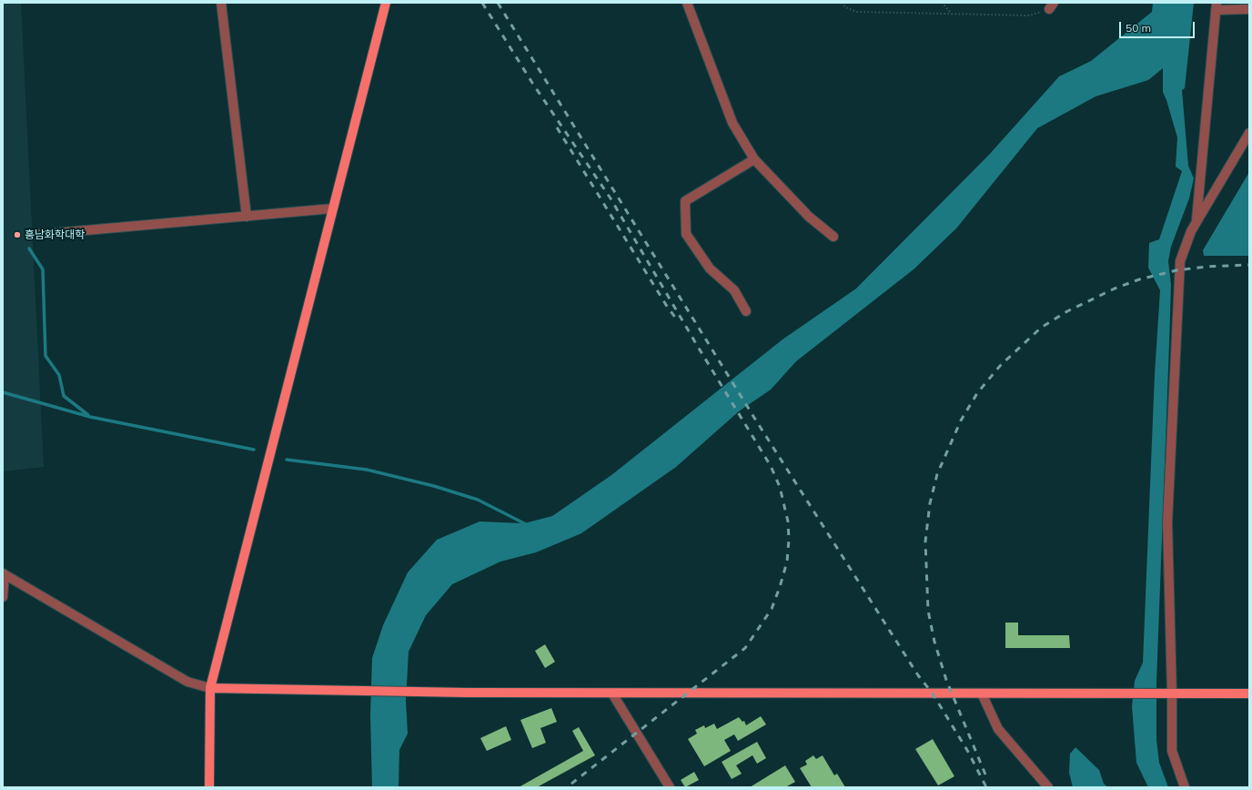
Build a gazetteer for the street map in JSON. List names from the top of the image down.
{
  "places": ["흥남화학대학"],
  "scale_bar": "50 m"
}
